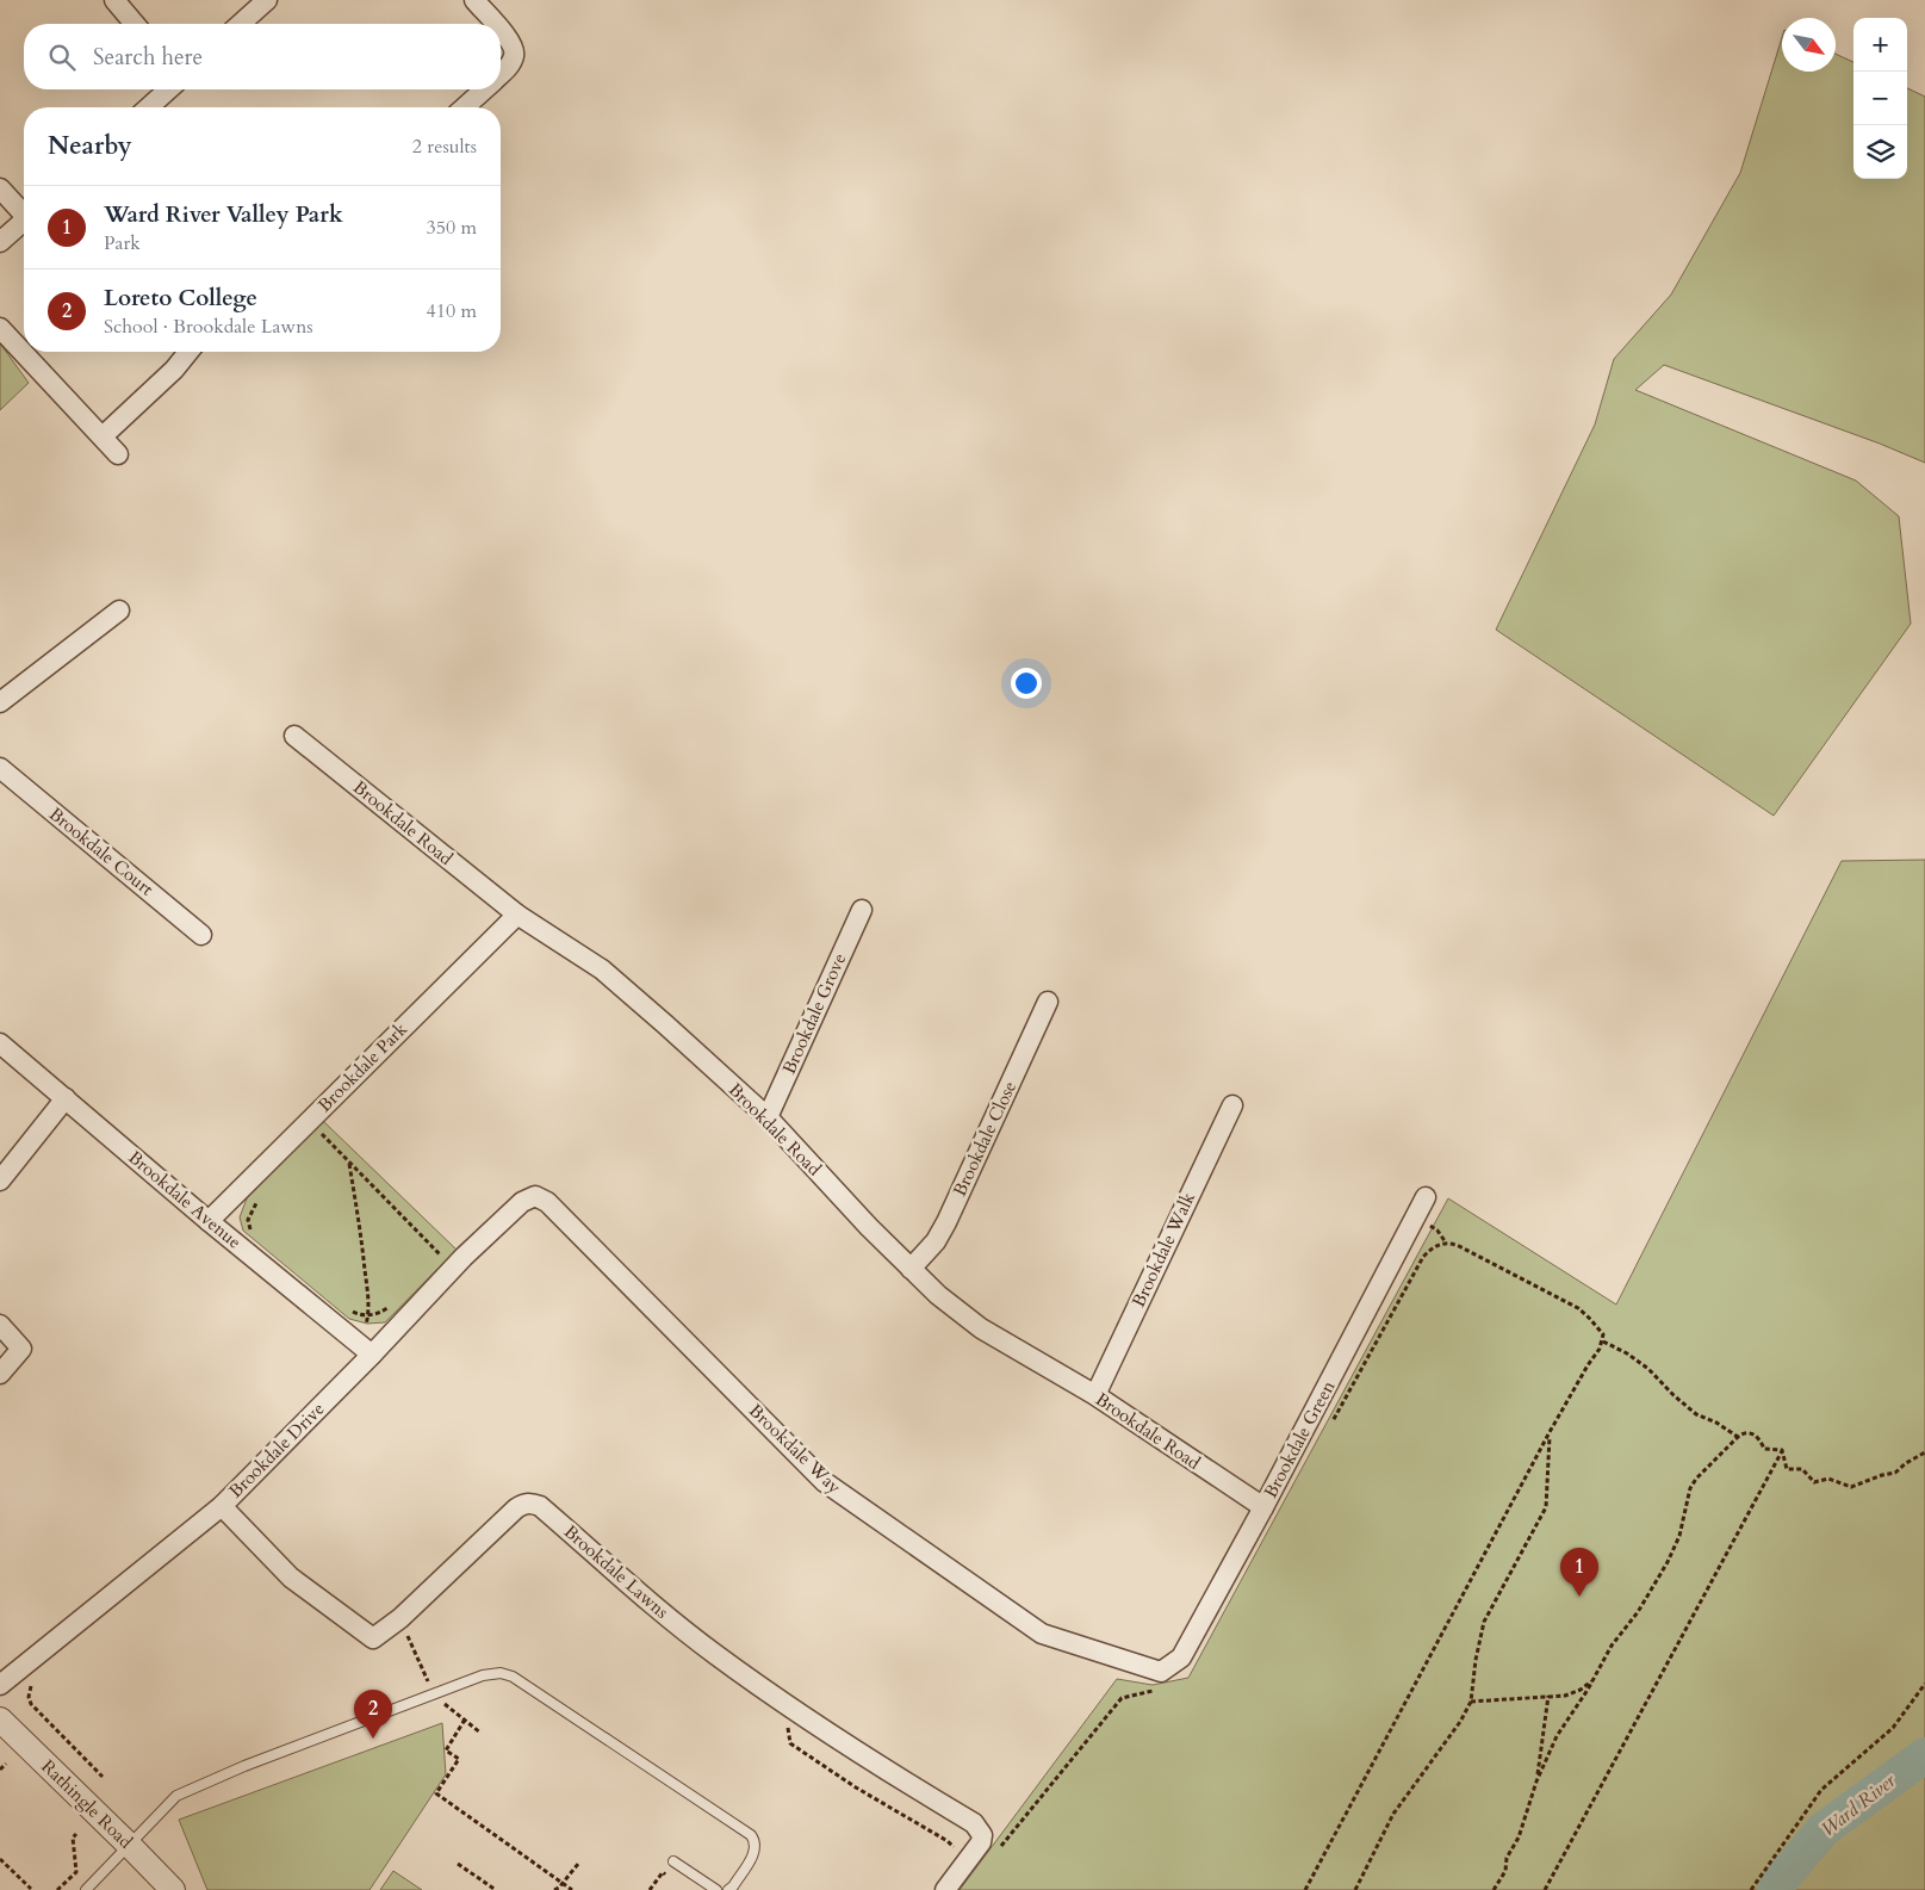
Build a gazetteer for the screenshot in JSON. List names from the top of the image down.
{
  "streets": {
    "street": [
      "Brookdale Road",
      "Brookdale Court",
      "Brookdale Grove",
      "Brookdale Park",
      "Brookdale Close",
      "Brookdale Avenue",
      "Brookdale Walk",
      "Brookdale Green",
      "Brookdale Way",
      "Brookdale Drive",
      "Brookdale Lawns",
      "Rathingle Road"
    ]
  },
  "crossings": [
    ["Brookdale Road", "Brookdale Grove"],
    ["Brookdale Road", "Brookdale Park"],
    ["Brookdale Road", "Brookdale Close"],
    ["Brookdale Road", "Brookdale Walk"],
    ["Brookdale Road", "Brookdale Green"],
    ["Brookdale Park", "Brookdale Avenue"],
    ["Brookdale Avenue", "Brookdale Drive"],
    ["Brookdale Green", "Brookdale Way"],
    ["Brookdale Way", "Brookdale Drive"],
    ["Brookdale Drive", "Brookdale Lawns"]
  ],
  "water": ["Ward River"],
  "north": "bottom right",
  "page": {
    "map_buttons": ["+", "−"],
    "search": "Search here",
    "heading": ["Nearby", "2 results"],
    "list": [
      {
        "mark": "1",
        "name": "Ward River Valley Park",
        "note": "Park",
        "value": "350 m"
      },
      {
        "mark": "2",
        "name": "Loreto College",
        "note": "School · Brookdale Lawns",
        "value": "410 m"
      }
    ],
    "pins": ["1", "2"]
  }
}
